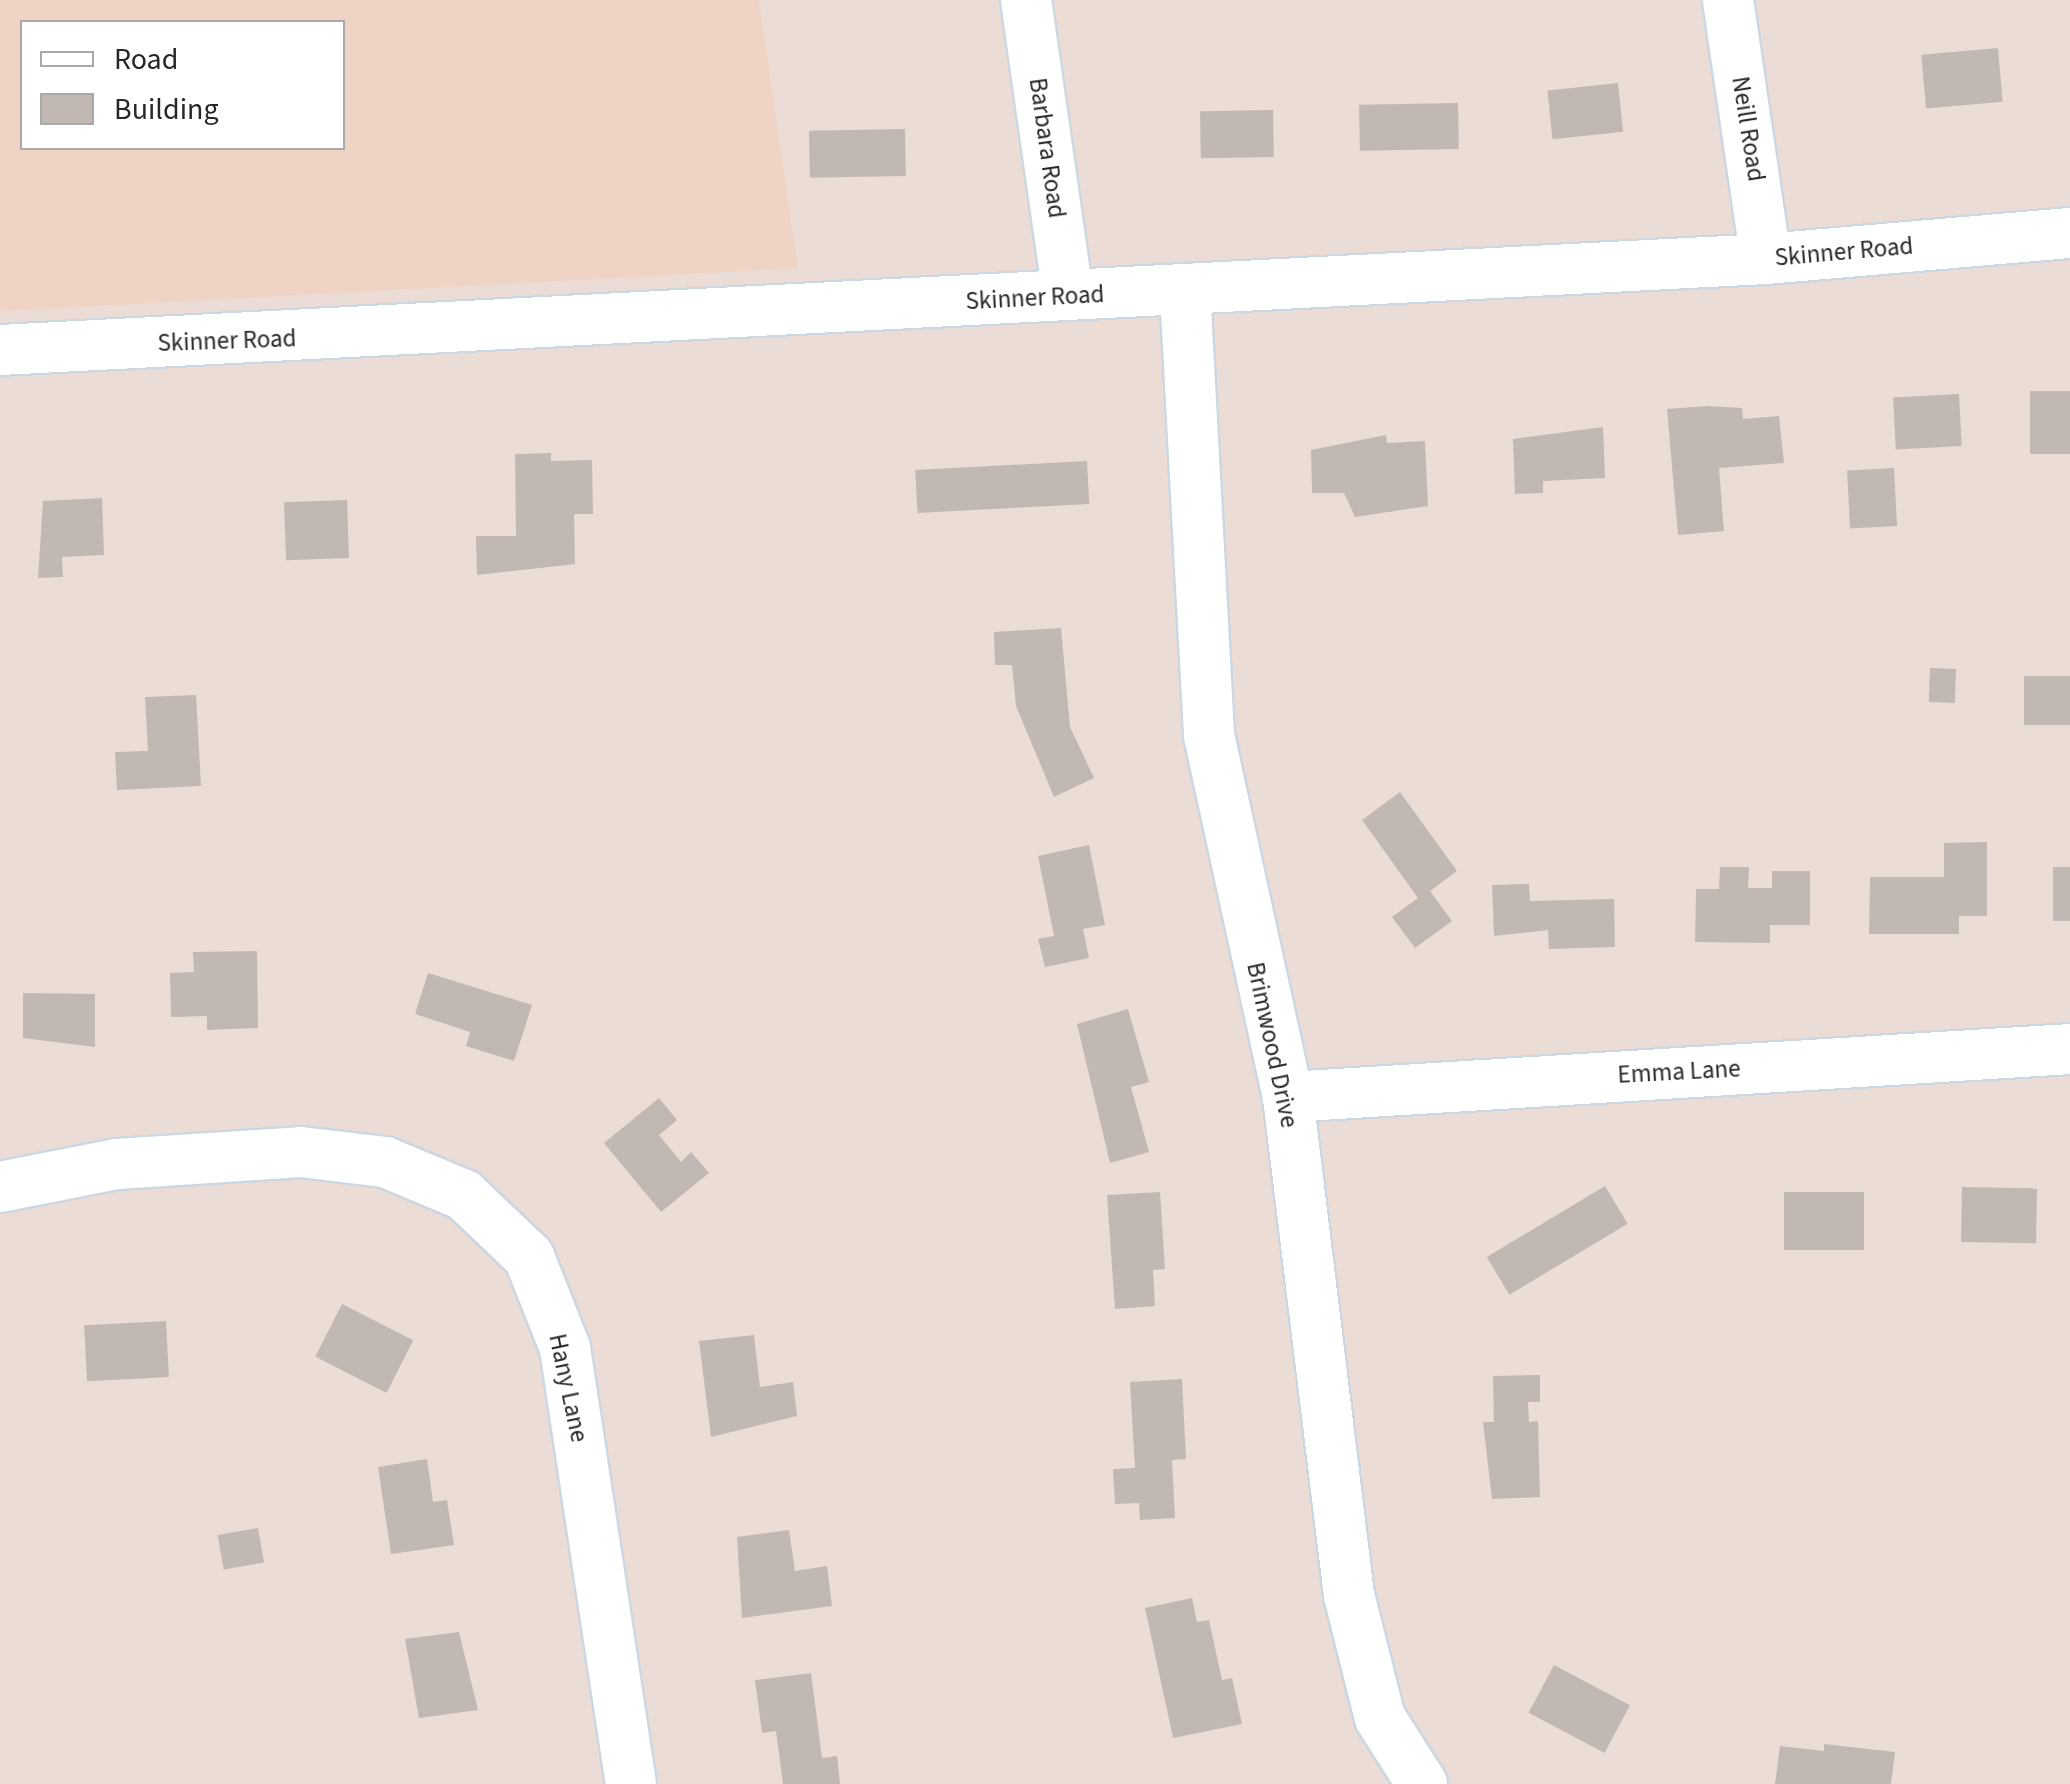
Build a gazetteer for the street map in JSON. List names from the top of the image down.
{
  "streets": {
    "street": [
      "Neill Road",
      "Barbara Road",
      "Skinner Road",
      "Brimwood Drive",
      "Emma Lane",
      "Hany Lane"
    ]
  },
  "crossings": [
    ["Neill Road", "Skinner Road"],
    ["Barbara Road", "Skinner Road"],
    ["Skinner Road", "Brimwood Drive"],
    ["Brimwood Drive", "Emma Lane"]
  ],
  "legend": ["Road", "Building"]
}
